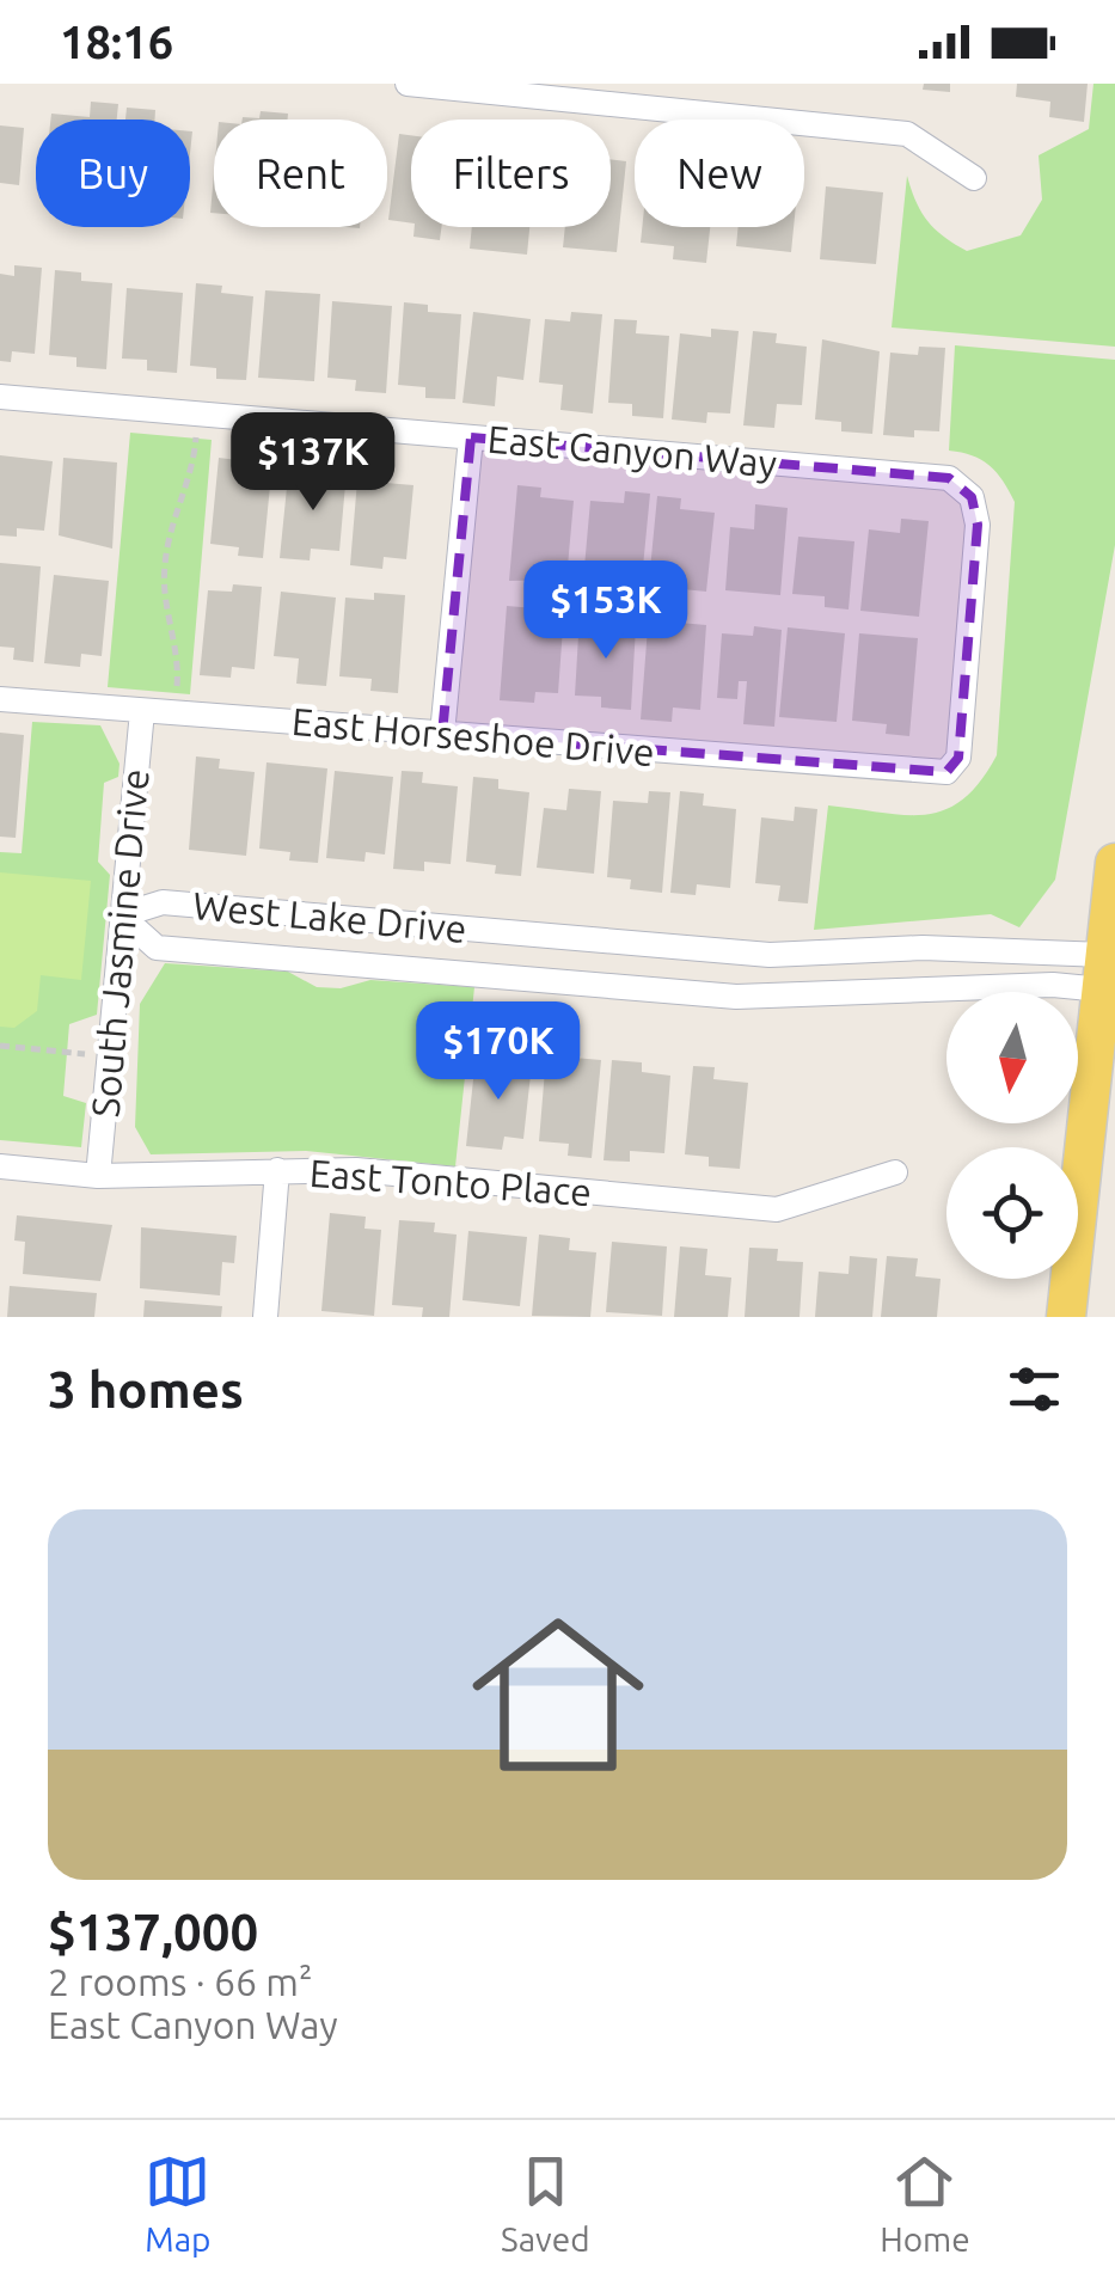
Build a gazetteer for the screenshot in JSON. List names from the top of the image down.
{
  "streets": {
    "street": [
      "East Canyon Way",
      "East Horseshoe Drive",
      "West Lake Drive",
      "South Jasmine Drive",
      "East Tonto Place"
    ]
  },
  "crossings": [
    ["East Canyon Way", "East Horseshoe Drive"],
    ["East Horseshoe Drive", "South Jasmine Drive"],
    ["West Lake Drive", "South Jasmine Drive"],
    ["South Jasmine Drive", "East Tonto Place"]
  ],
  "north": "bottom",
  "page": {
    "status": "18:16",
    "chip": [
      "Buy",
      "Rent",
      "Filters",
      "New"
    ],
    "price": ["$137K", "$153K", "$170K"],
    "heading": "3 homes",
    "list": [
      {
        "name": "$137,000",
        "note": "2 rooms · 66 m² · East Canyon Way"
      }
    ],
    "tabs": ["Map", "Saved", "Home"]
  }
}
